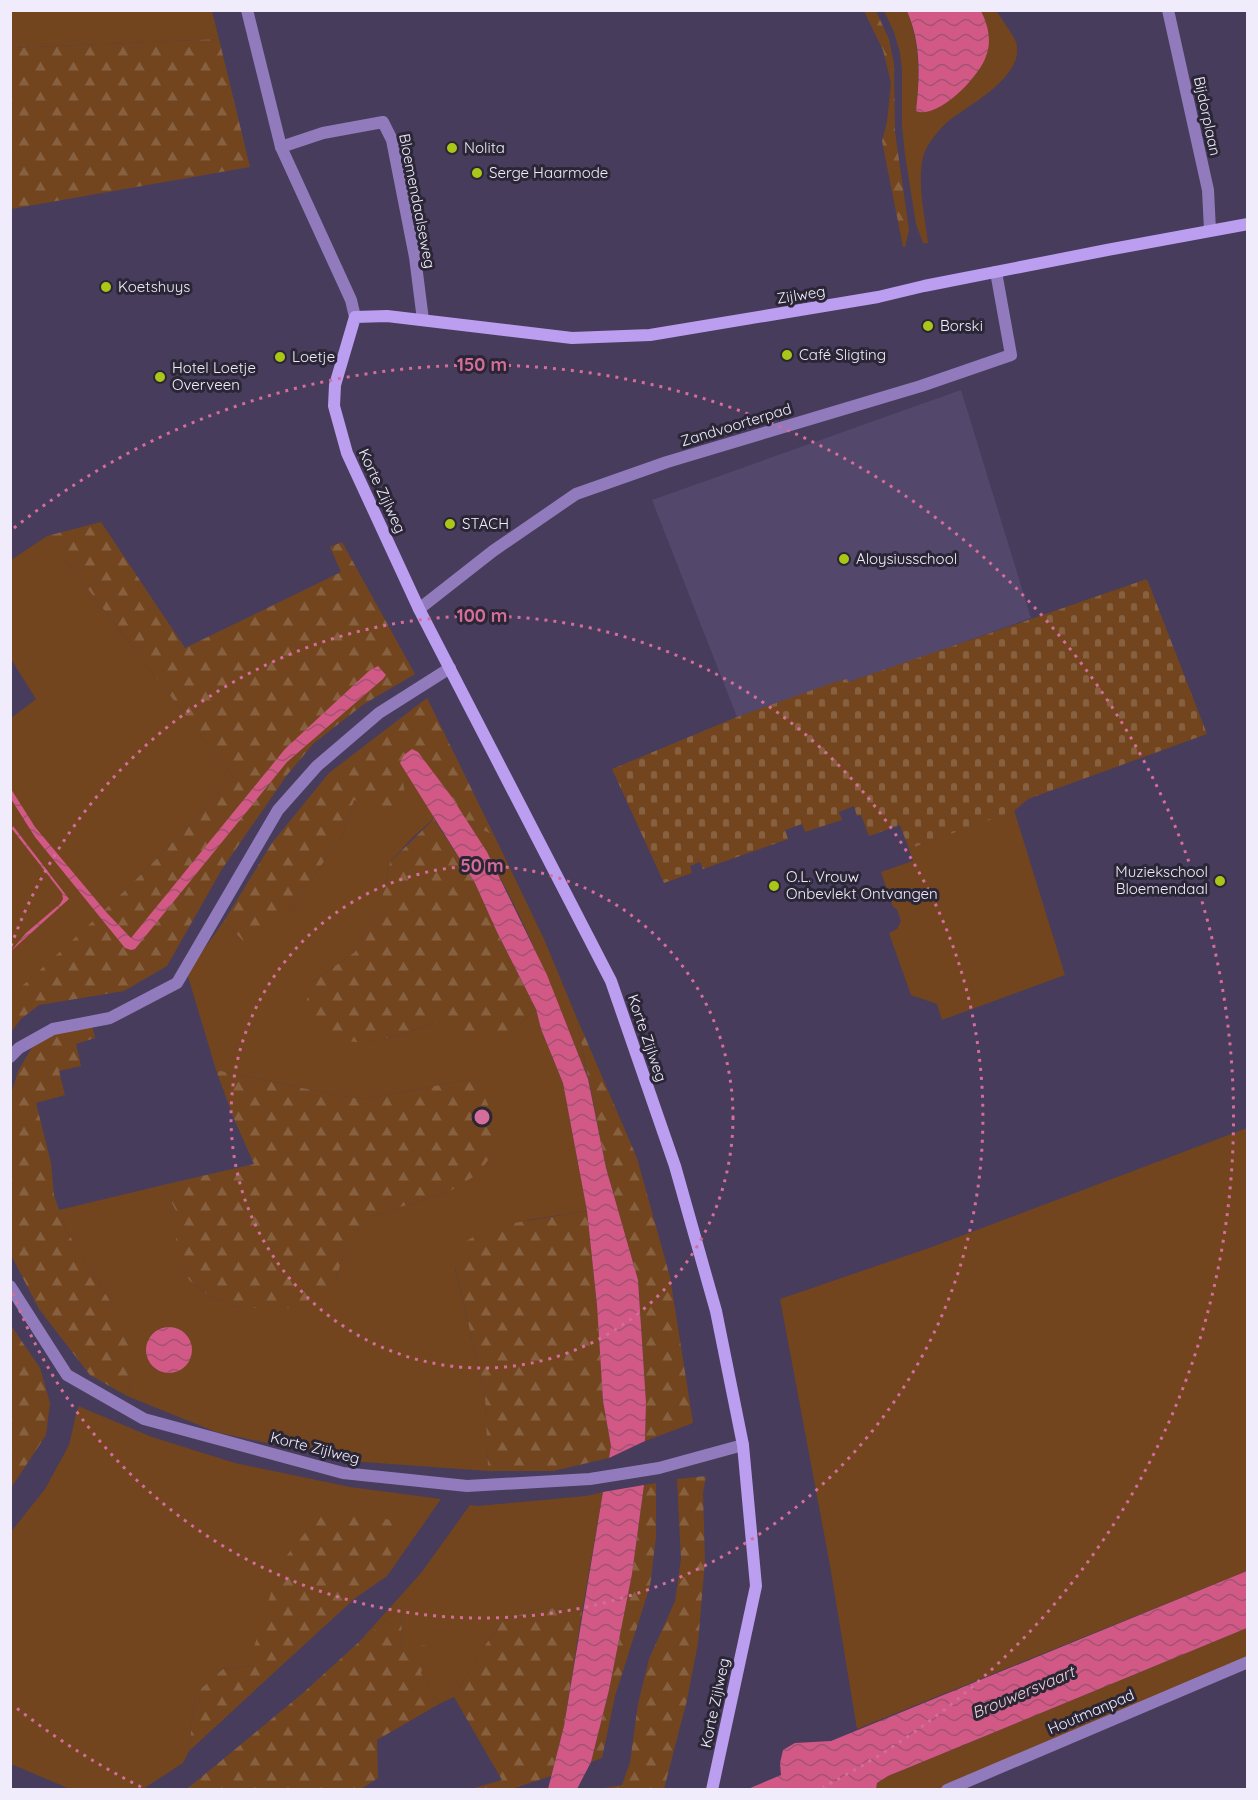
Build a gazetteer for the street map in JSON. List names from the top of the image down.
{
  "streets": {
    "main road": ["Zijlweg", "Korte Zijlweg"],
    "street": [
      "Bijdorplaan",
      "Bloemendaalseweg",
      "Zandvoorterpad",
      "Houtmanpad"
    ]
  },
  "crossings": [
    ["Bijdorplaan", "Zijlweg"],
    ["Bloemendaalseweg", "Zijlweg"],
    ["Zijlweg", "Zandvoorterpad"],
    ["Zijlweg", "Korte Zijlweg"],
    ["Zandvoorterpad", "Korte Zijlweg"]
  ],
  "water": ["Brouwersvaart"],
  "places": [
    "Nolita",
    "Serge Haarmode",
    "Koetshuys",
    "Borski",
    "Café Sligting",
    "Loetje",
    "Hotel Loetje Overveen",
    "STACH",
    "Aloysiusschool",
    "Muziekschool Bloemendaal",
    "O.L. Vrouw Onbevlekt Ontvangen"
  ],
  "rings": ["150 m", "100 m", "50 m"]
}
